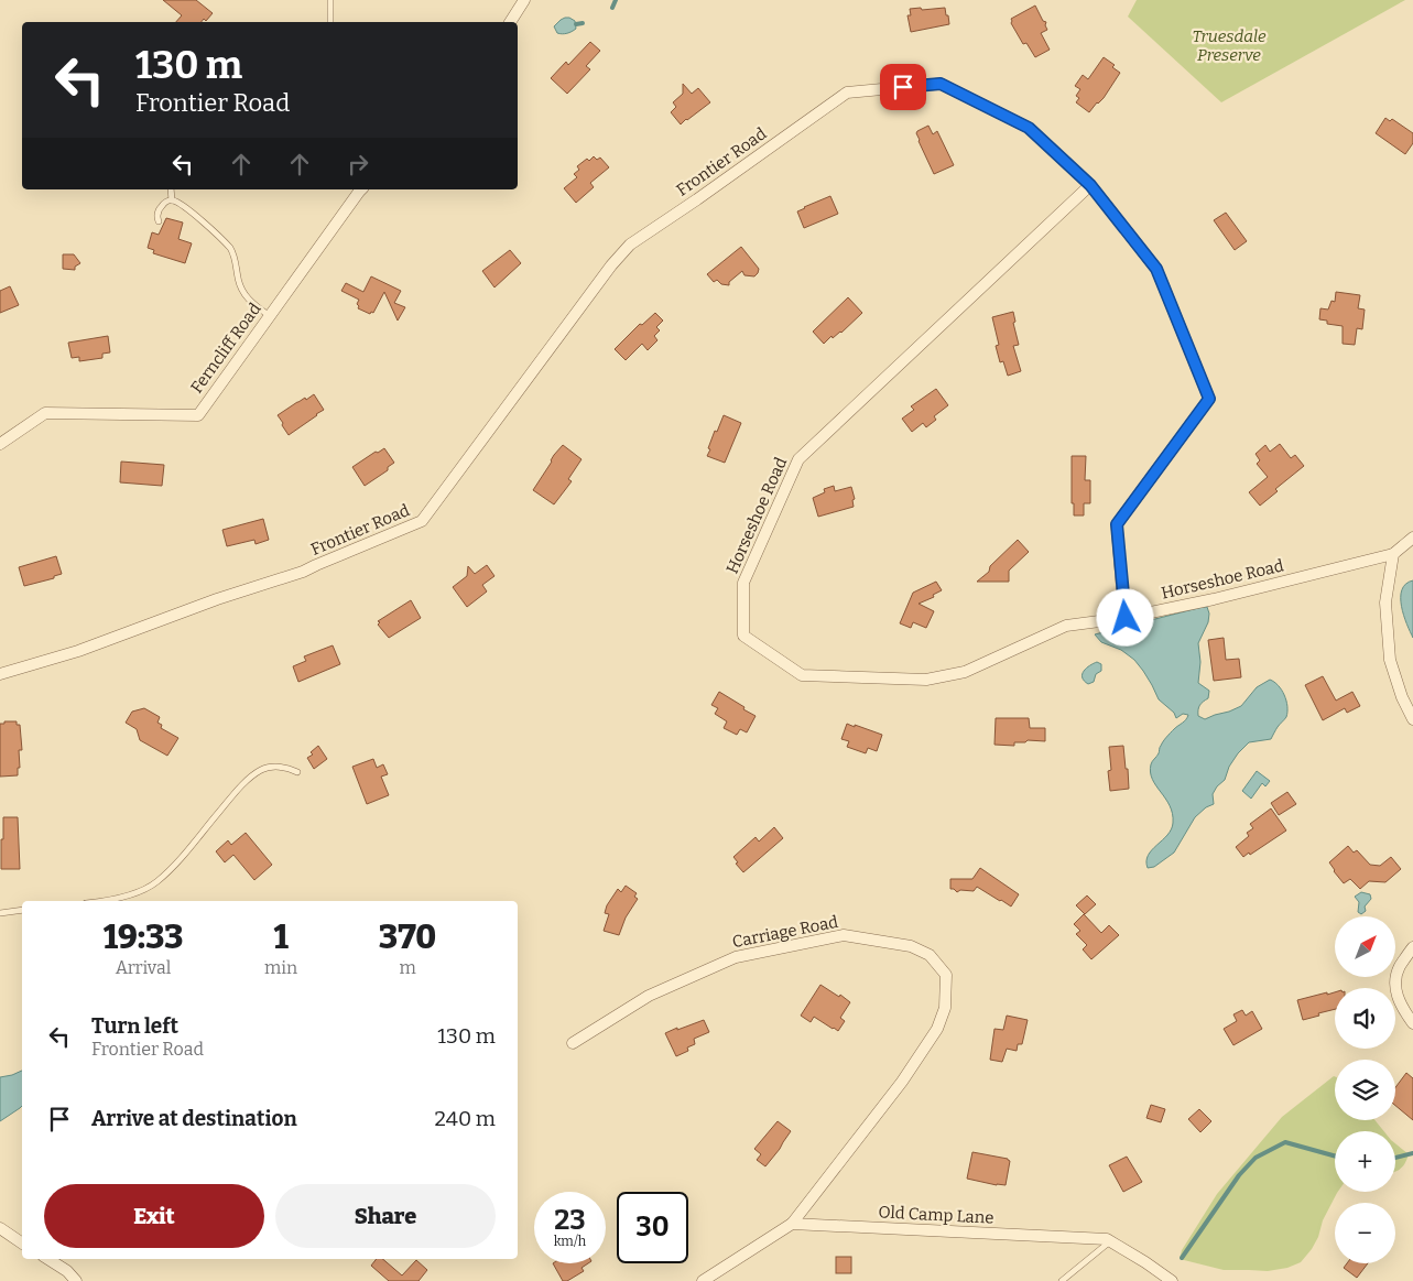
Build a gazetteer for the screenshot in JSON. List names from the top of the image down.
{
  "streets": {
    "street": [
      "Frontier Road",
      "Ferncliff Road",
      "Horseshoe Road",
      "Carriage Road",
      "Old Camp Lane"
    ]
  },
  "crossings": [
    ["Frontier Road", "Horseshoe Road"],
    ["Carriage Road", "Old Camp Lane"]
  ],
  "parks": ["Truesdale Preserve"],
  "north": "top right",
  "page": {
    "turn": ["130 m", "Frontier Road"],
    "eta": [
      "19:33",
      "Arrival",
      "1",
      "min",
      "370",
      "m"
    ],
    "map_buttons": ["+", "−"],
    "list": [
      {
        "name": "Turn left",
        "note": "Frontier Road",
        "value": "130 m"
      },
      {
        "name": "Arrive at destination",
        "value": "240 m"
      }
    ],
    "buttons": ["Exit", "Share"],
    "speed": "23 km/h",
    "limit": "30"
  }
}
